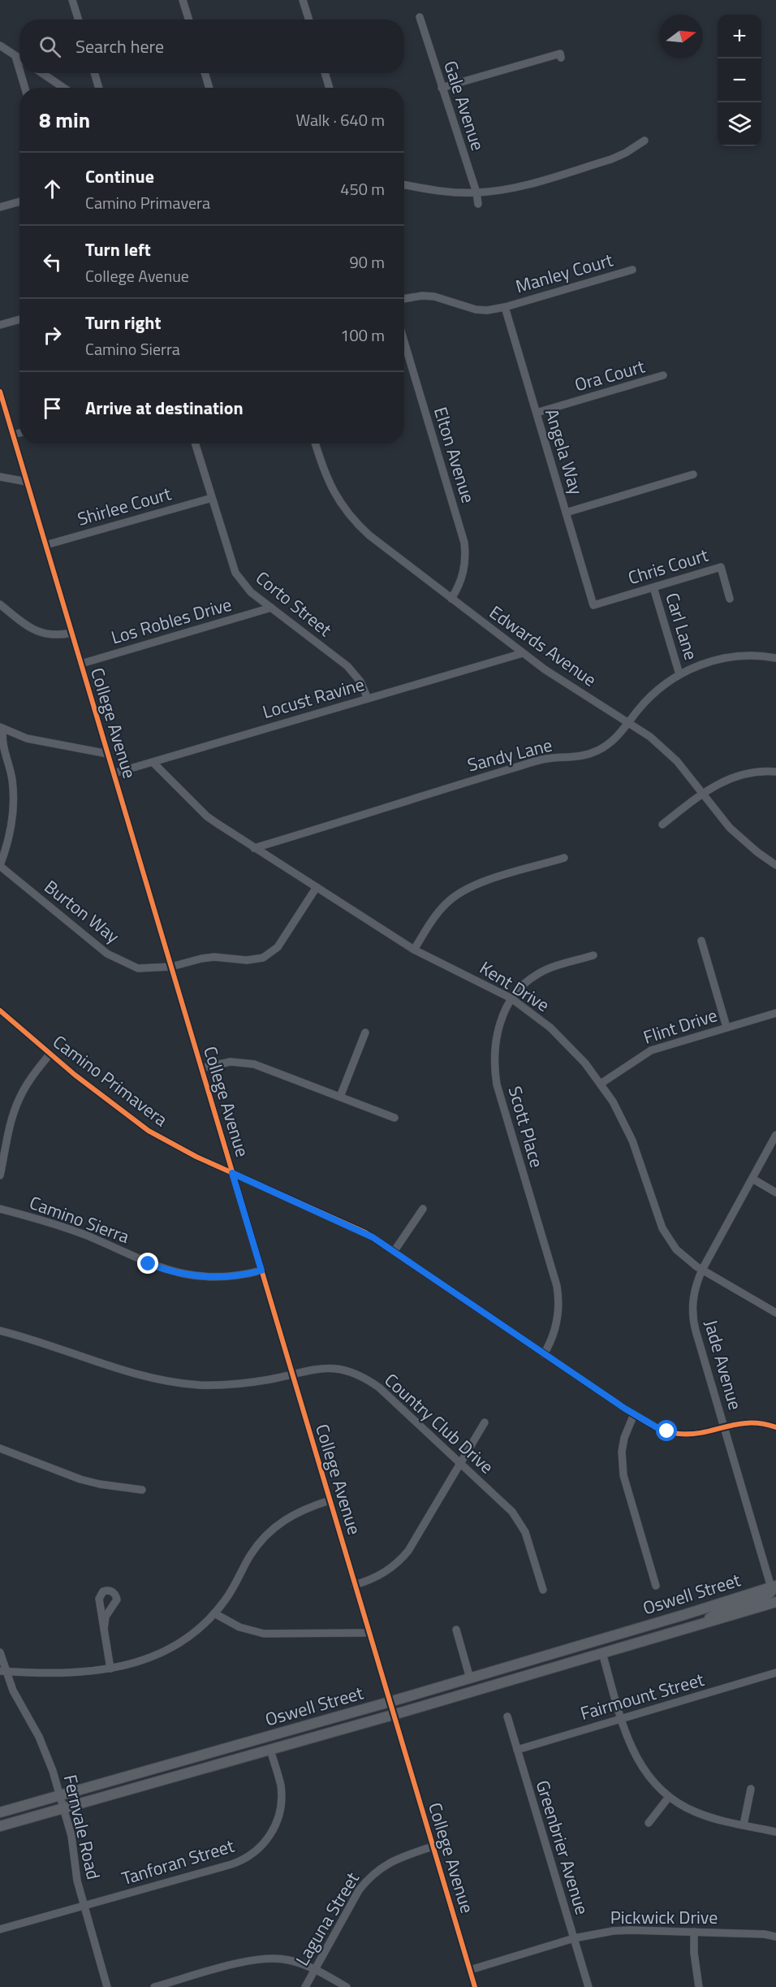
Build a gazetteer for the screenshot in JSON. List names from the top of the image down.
{
  "streets": {
    "main road": ["Oswell Street"],
    "street": [
      "Gale Avenue",
      "Manley Court",
      "Ora Court",
      "Angela Way",
      "Elton Avenue",
      "Shirlee Court",
      "Chris Court",
      "Corto Street",
      "Los Robles Drive",
      "Carl Lane",
      "Edwards Avenue",
      "Locust Ravine",
      "College Avenue",
      "Sandy Lane",
      "Burton Way",
      "Kent Drive",
      "Flint Drive",
      "Camino Primavera",
      "Scott Place",
      "Camino Sierra",
      "Jade Avenue",
      "Country Club Drive",
      "Fairmount Street",
      "Fernvale Road",
      "Greenbrier Avenue",
      "Tanforan Street",
      "Pickwick Drive",
      "Laguna Street"
    ]
  },
  "crossings": [
    ["Manley Court", "Angela Way"],
    ["Ora Court", "Angela Way"],
    ["Angela Way", "Chris Court"],
    ["Elton Avenue", "Edwards Avenue"],
    ["Shirlee Court", "Corto Street"],
    ["Shirlee Court", "College Avenue"],
    ["Chris Court", "Carl Lane"],
    ["Corto Street", "Los Robles Drive"],
    ["Corto Street", "Locust Ravine"],
    ["Los Robles Drive", "College Avenue"],
    ["Carl Lane", "Sandy Lane"],
    ["Edwards Avenue", "Locust Ravine"],
    ["Edwards Avenue", "Sandy Lane"],
    ["Locust Ravine", "College Avenue"],
    ["Locust Ravine", "Kent Drive"],
    ["College Avenue", "Burton Way"],
    ["College Avenue", "Camino Primavera"],
    ["College Avenue", "Camino Sierra"],
    ["College Avenue", "Country Club Drive"],
    ["College Avenue", "Oswell Street"],
    ["College Avenue", "Pickwick Drive"],
    ["College Avenue", "Laguna Street"],
    ["Sandy Lane", "Kent Drive"],
    ["Burton Way", "Kent Drive"],
    ["Kent Drive", "Flint Drive"],
    ["Kent Drive", "Scott Place"],
    ["Kent Drive", "Jade Avenue"],
    ["Camino Primavera", "Scott Place"],
    ["Camino Primavera", "Jade Avenue"],
    ["Jade Avenue", "Oswell Street"],
    ["Oswell Street", "Fernvale Road"],
    ["Oswell Street", "Tanforan Street"],
    ["Fairmount Street", "Greenbrier Avenue"],
    ["Fernvale Road", "Tanforan Street"],
    ["Greenbrier Avenue", "Pickwick Drive"]
  ],
  "north": "right",
  "page": {
    "map_buttons": ["+", "−"],
    "search": "Search here",
    "heading": ["8 min", "Walk · 640 m"],
    "list": [
      ["Continue", "Camino Primavera", "450 m"],
      ["Turn left", "College Avenue", "90 m"],
      ["Turn right", "Camino Sierra", "100 m"],
      "Arrive at destination"
    ]
  }
}
